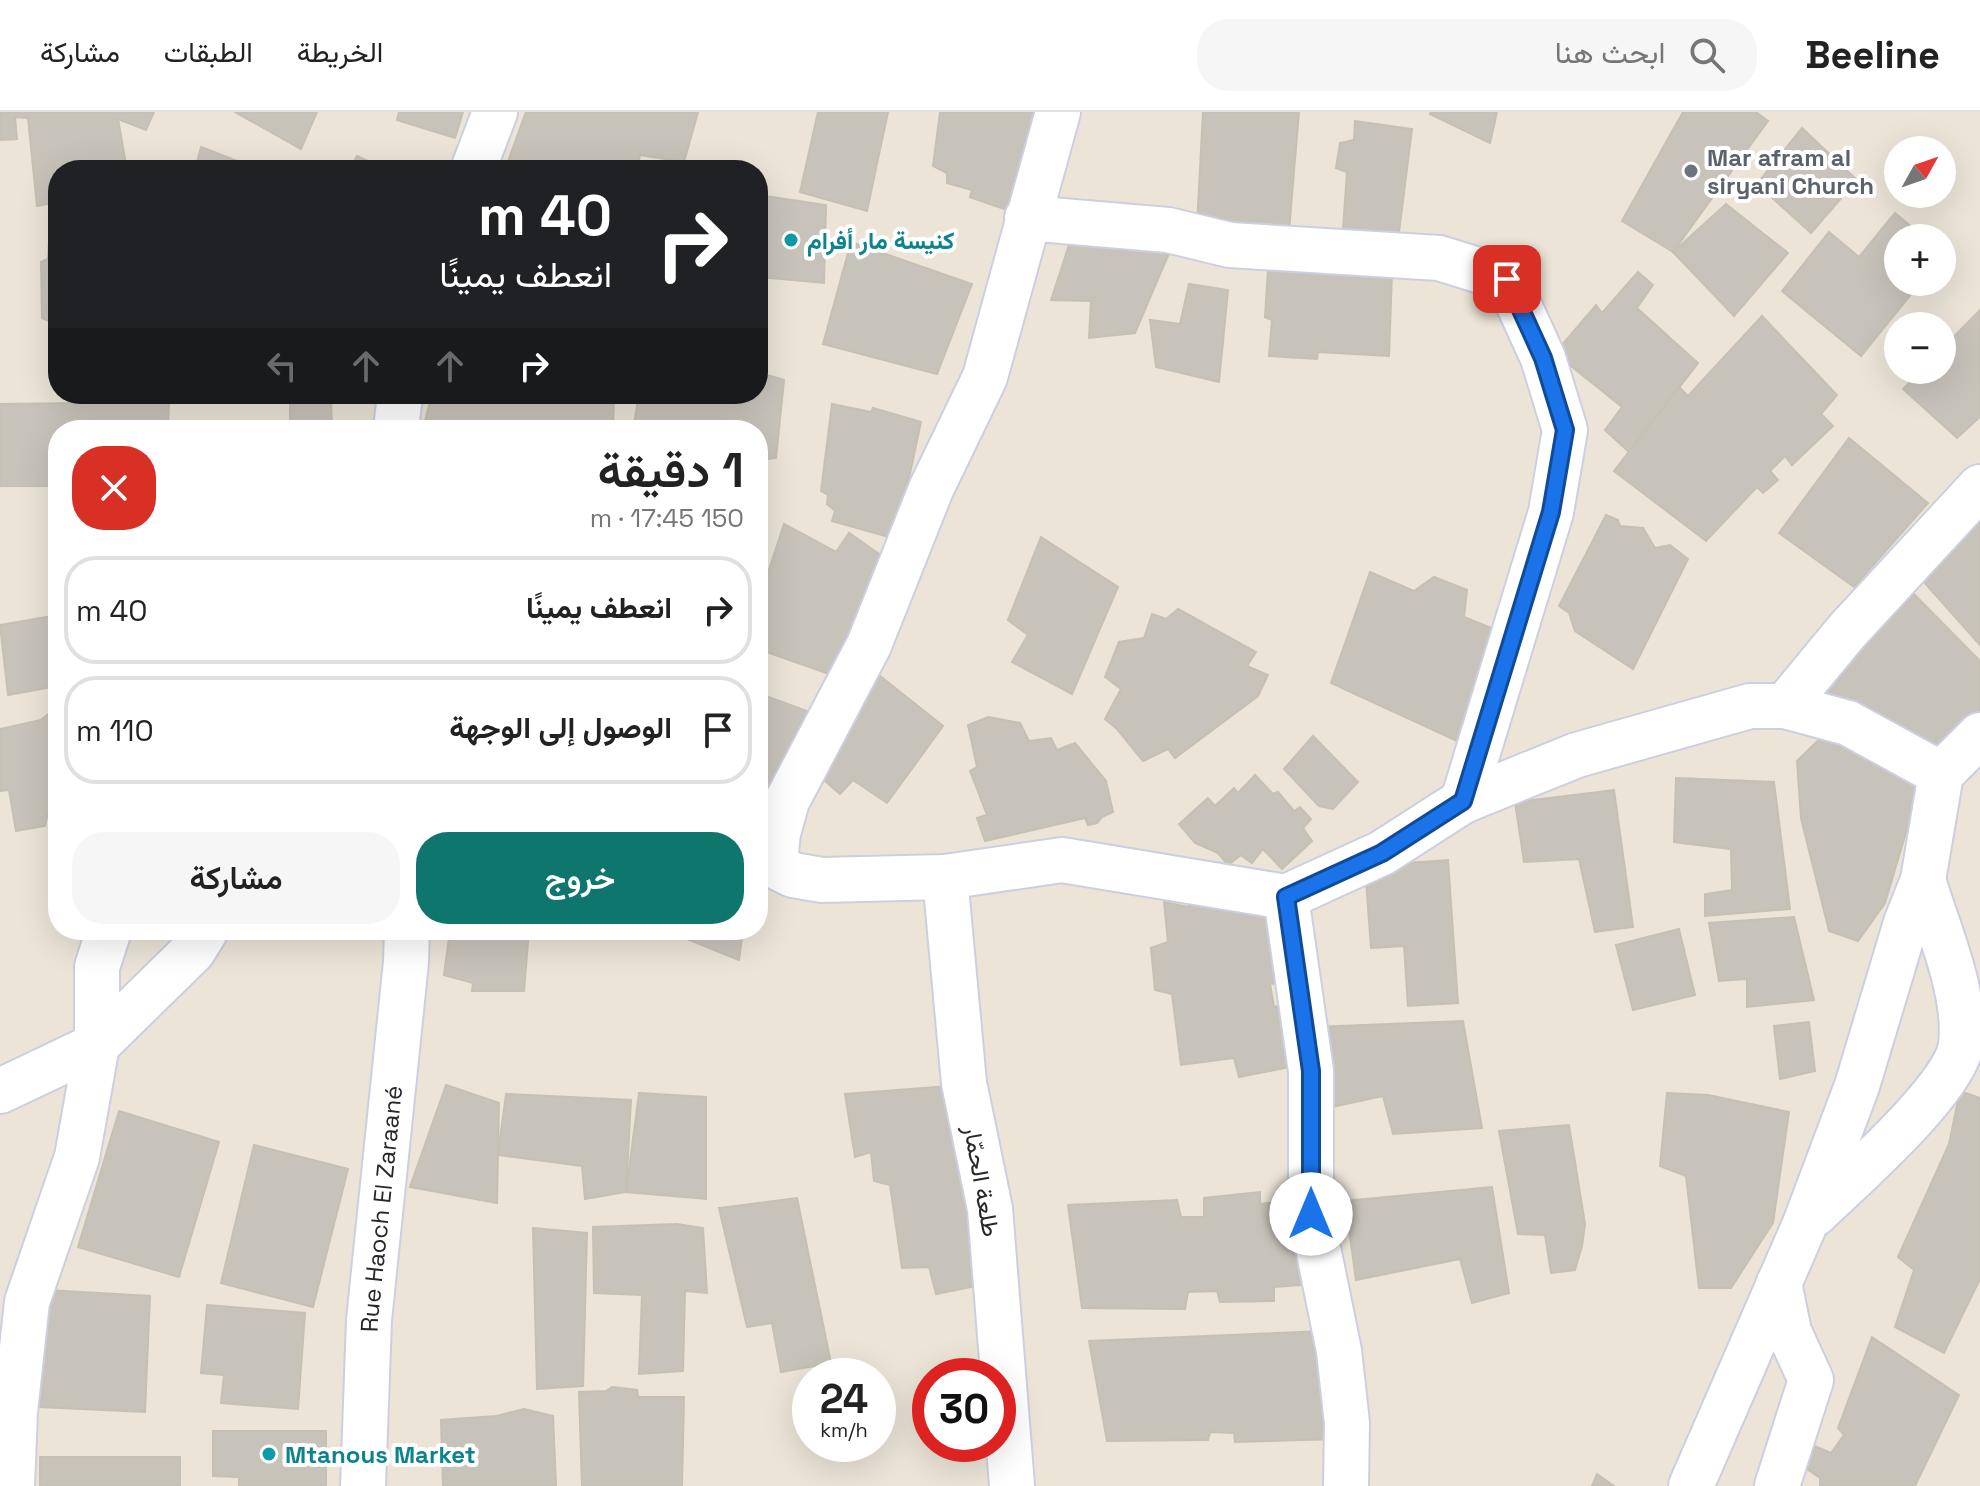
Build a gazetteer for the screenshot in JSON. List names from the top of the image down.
{
  "streets": {
    "street": ["طلعة الحمّار", "Rue Haoch El Zaraané"]
  },
  "places": ["Mar afram al siryani Church", "كنيسة مار أفرام", "Mtanous Market"],
  "north": "top right",
  "page": {
    "header": "Beeline",
    "search": "ابحث هنا",
    "nav": ["الخريطة", "الطبقات", "مشاركة"],
    "map_buttons": ["+", "−"],
    "turn": ["40 m", "انعطف يمينًا"],
    "heading": ["1 دقيقة", "150 m · 17:45"],
    "list": [
      {
        "name": "انعطف يمينًا",
        "value": "40 m"
      },
      {
        "name": "الوصول إلى الوجهة",
        "value": "110 m"
      }
    ],
    "buttons": ["خروج", "مشاركة"],
    "speed": "24 km/h",
    "limit": "30"
  }
}
